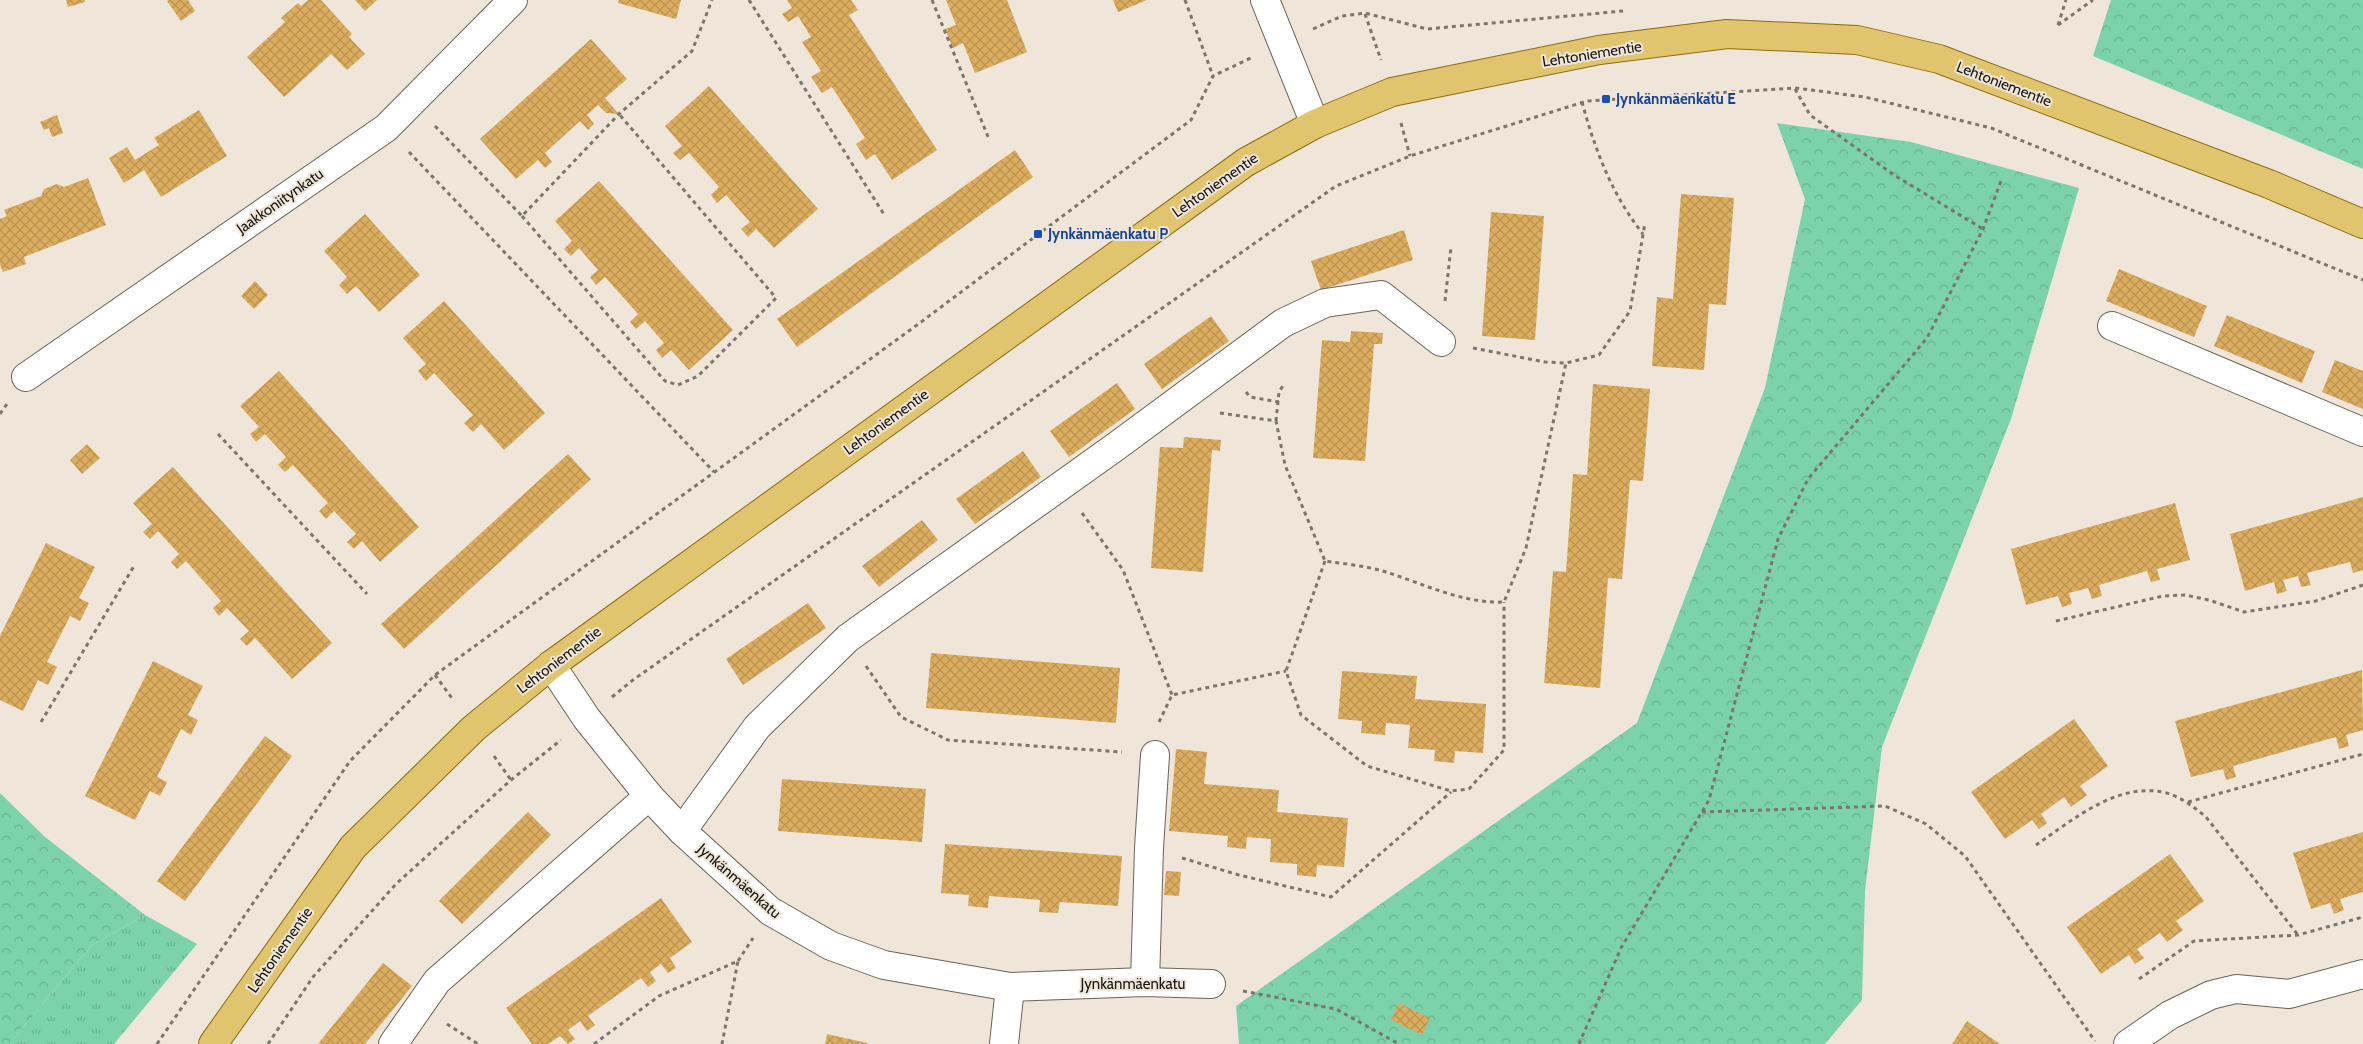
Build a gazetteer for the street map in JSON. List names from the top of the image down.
{
  "streets": {
    "main road": ["Lehtoniementie"],
    "street": ["Jaakkoniitynkatu", "Jynkänmäenkatu"]
  },
  "crossings": [
    ["Lehtoniementie", "Jynkänmäenkatu"]
  ],
  "places": {
    "transit": ["Jynkänmäenkatu E", "Jynkänmäenkatu P"]
  }
}
